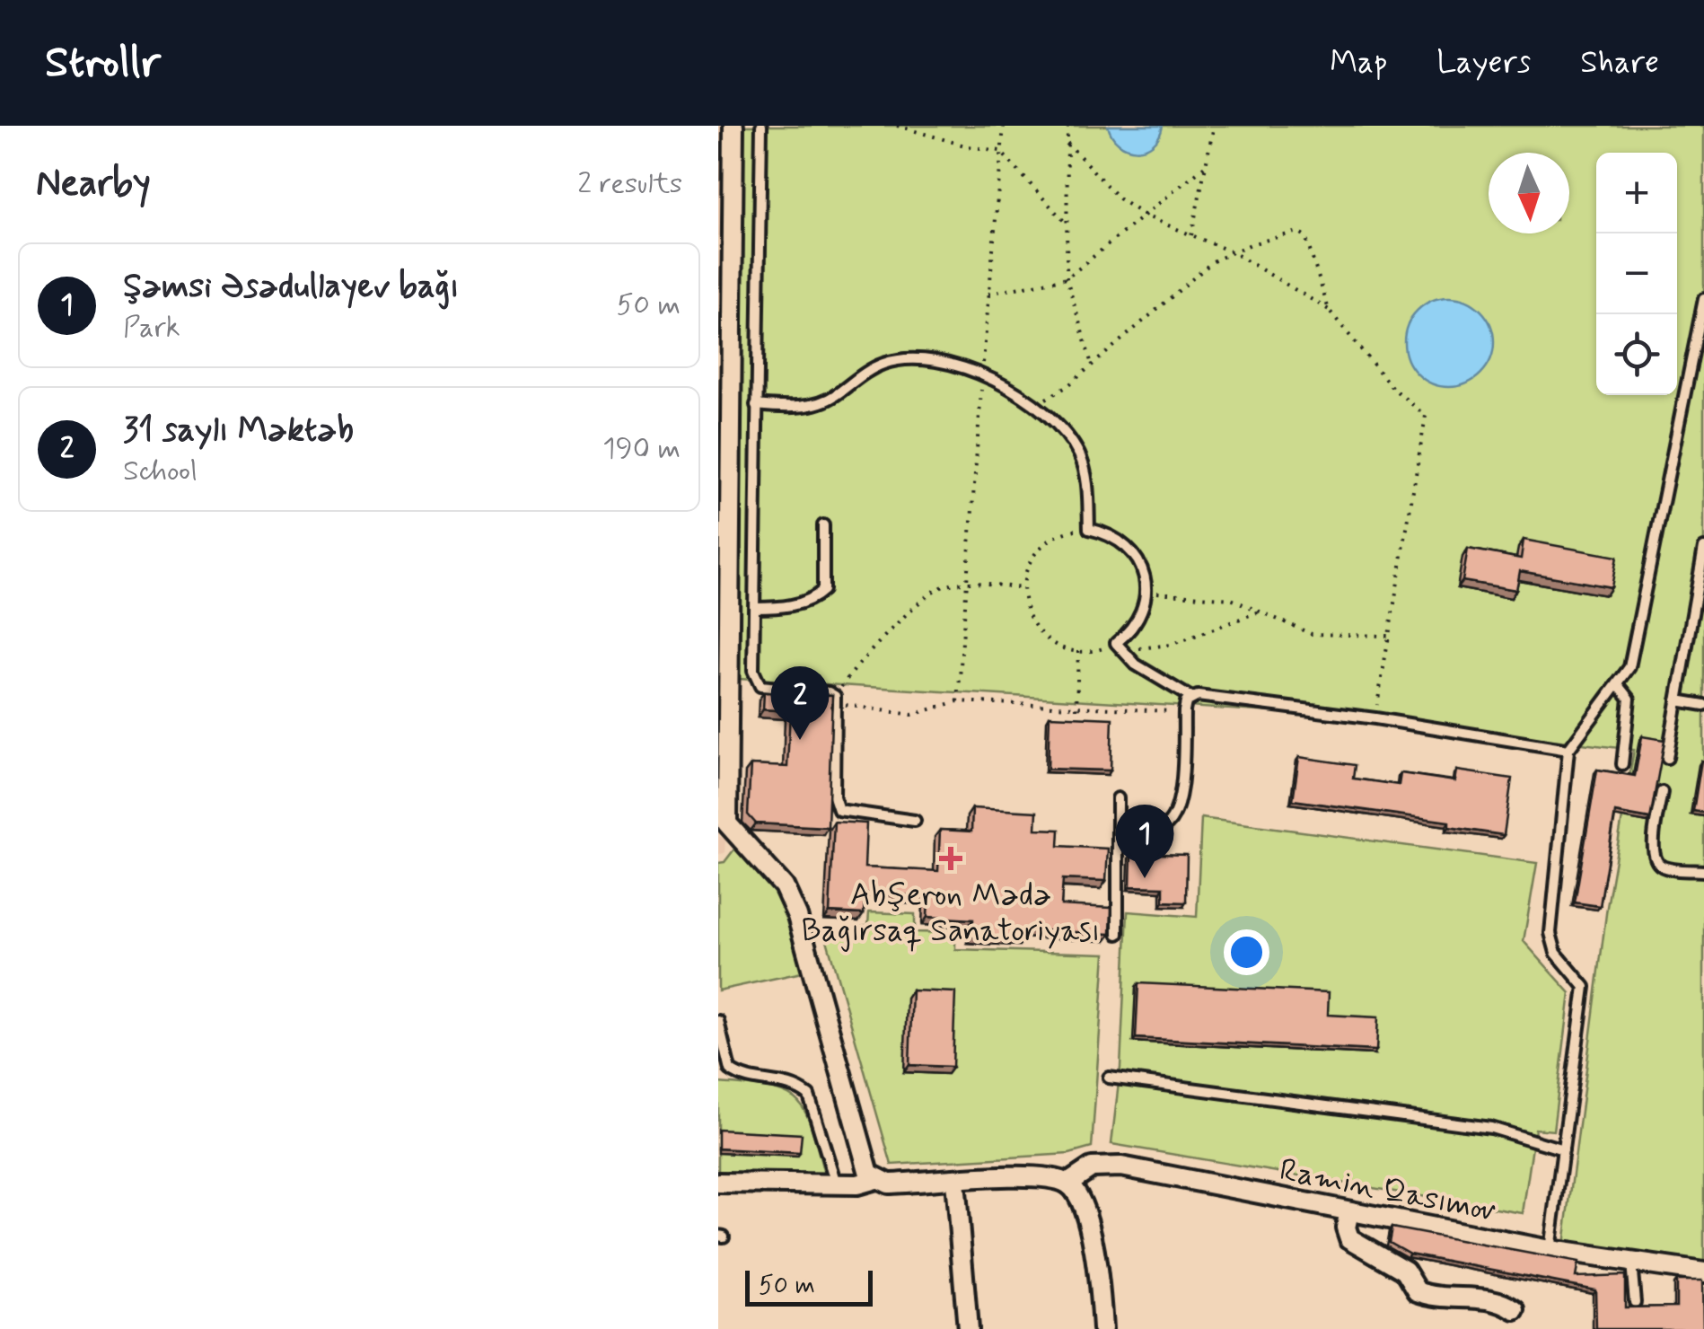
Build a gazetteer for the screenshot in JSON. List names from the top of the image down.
{
  "streets": {
    "street": ["Ramin Qasımov"]
  },
  "places": {
    "health": ["Abşeron Mədə Bağırsaq Sanatoriyası"]
  },
  "scale_bar": "50 m",
  "north": "bottom",
  "page": {
    "header": "Strollr",
    "nav": ["Map", "Layers", "Share"],
    "heading": ["Nearby", "2 results"],
    "map_buttons": ["+", "−"],
    "list": [
      {
        "mark": "1",
        "name": "Şəmsi Əsədullayev bağı",
        "note": "Park",
        "value": "50 m"
      },
      {
        "mark": "2",
        "name": "31 saylı Məktəb",
        "note": "School",
        "value": "190 m"
      }
    ],
    "pins": ["2", "1"],
    "scale": "50 m"
  }
}
